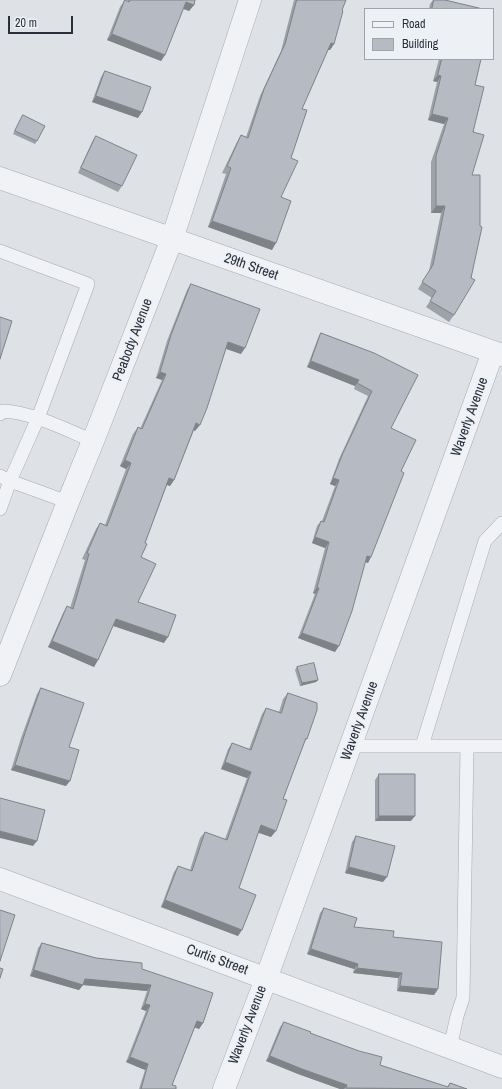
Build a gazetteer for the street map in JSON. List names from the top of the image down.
{
  "streets": {
    "street": [
      "29th Street",
      "Peabody Avenue",
      "Waverly Avenue",
      "Curtis Street"
    ]
  },
  "crossings": [
    ["29th Street", "Peabody Avenue"],
    ["29th Street", "Waverly Avenue"],
    ["Waverly Avenue", "Curtis Street"]
  ],
  "legend": ["Road", "Building"],
  "scale_bar": "20 m"
}
